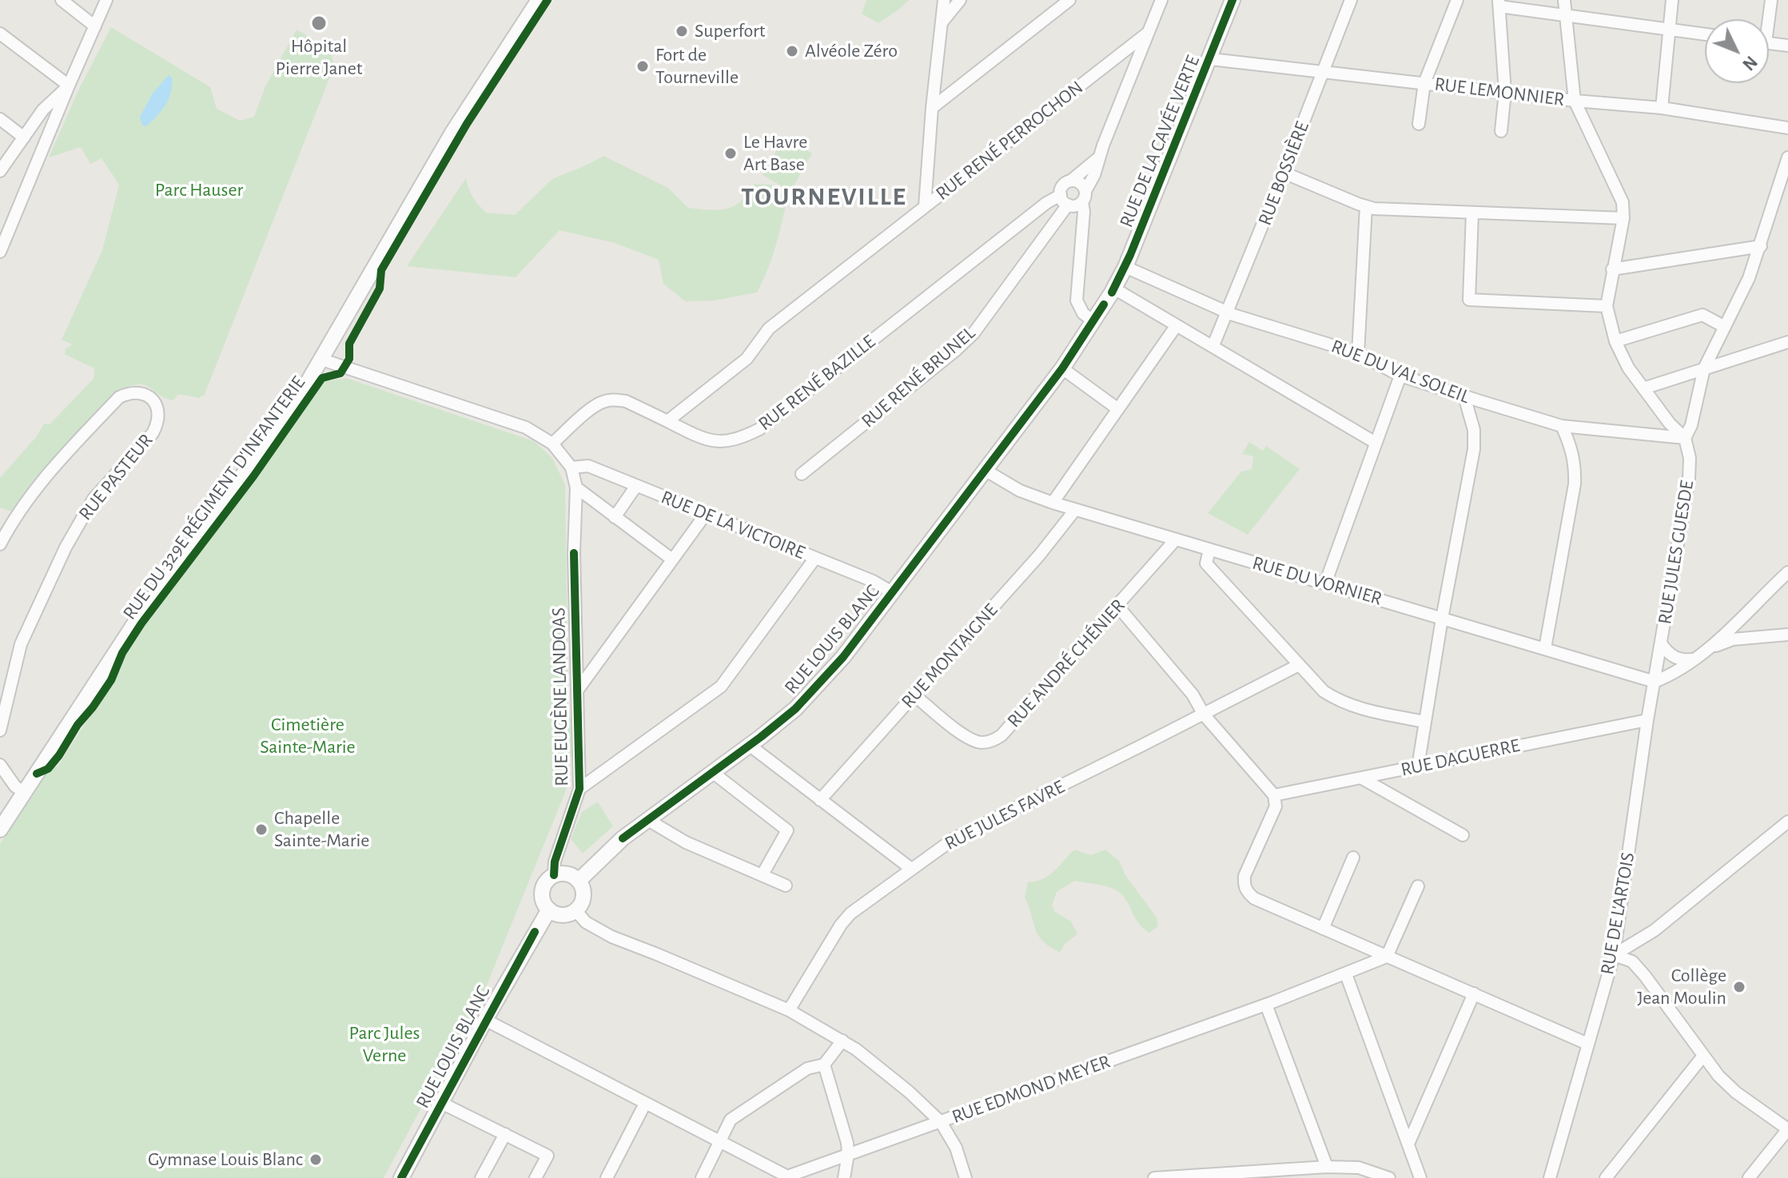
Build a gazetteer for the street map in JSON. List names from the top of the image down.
{
  "streets": {
    "street": [
      "RUE LEMONNIER",
      "RUE RENÉ PERROCHON",
      "RUE DE LA CAVÉE VERTE",
      "RUE BOSSIÈRE",
      "RUE DU VAL SOLEIL",
      "RUE RENÉ BRUNEL",
      "RUE RENÉ BAZILLE",
      "RUE PASTEUR",
      "RUE DU 329E RÉGIMENT D'INFANTERIE",
      "RUE DE LA VICTOIRE",
      "RUE JULES GUESDE",
      "RUE DU VORNIER",
      "RUE LOUIS BLANC",
      "RUE MONTAIGNE",
      "RUE ANDRÉ CHÉNIER",
      "RUE EUGÈNE LANDOAS",
      "RUE DAGUERRE",
      "RUE JULES FAVRE",
      "RUE DE L'ARTOIS",
      "RUE EDMOND MEYER"
    ]
  },
  "crossings": [
    ["RUE LEMONNIER", "RUE DE LA CAVÉE VERTE"],
    ["RUE LEMONNIER", "RUE BOSSIÈRE"],
    ["RUE RENÉ PERROCHON", "RUE RENÉ BAZILLE"],
    ["RUE DE LA CAVÉE VERTE", "RUE DU VAL SOLEIL"],
    ["RUE DE LA CAVÉE VERTE", "RUE DU VORNIER"],
    ["RUE DE LA CAVÉE VERTE", "RUE LOUIS BLANC"],
    ["RUE BOSSIÈRE", "RUE DU VAL SOLEIL"],
    ["RUE DU VAL SOLEIL", "RUE JULES GUESDE"],
    ["RUE RENÉ BRUNEL", "RUE RENÉ BAZILLE"],
    ["RUE RENÉ BAZILLE", "RUE EUGÈNE LANDOAS"],
    ["RUE DU 329E RÉGIMENT D'INFANTERIE", "RUE EUGÈNE LANDOAS"],
    ["RUE DE LA VICTOIRE", "RUE LOUIS BLANC"],
    ["RUE DE LA VICTOIRE", "RUE EUGÈNE LANDOAS"],
    ["RUE JULES GUESDE", "RUE DU VORNIER"],
    ["RUE JULES GUESDE", "RUE DE L'ARTOIS"],
    ["RUE DU VORNIER", "RUE LOUIS BLANC"],
    ["RUE DU VORNIER", "RUE MONTAIGNE"],
    ["RUE DU VORNIER", "RUE ANDRÉ CHÉNIER"],
    ["RUE DU VORNIER", "RUE DE L'ARTOIS"],
    ["RUE LOUIS BLANC", "RUE EUGÈNE LANDOAS"],
    ["RUE LOUIS BLANC", "RUE EDMOND MEYER"],
    ["RUE MONTAIGNE", "RUE ANDRÉ CHÉNIER"],
    ["RUE DAGUERRE", "RUE DE L'ARTOIS"]
  ],
  "districts": ["TOURNEVILLE"],
  "parks": ["Parc Hauser", "Cimetière Sainte-Marie", "Parc Jules Verne"],
  "places": [
    "Hôpital Pierre Janet",
    "Superfort",
    "Alvéole Zéro",
    "Fort de Tourneville",
    "Le Havre Art Base",
    "Chapelle Sainte-Marie",
    "Collège Jean Moulin",
    "Gymnase Louis Blanc"
  ],
  "north": "bottom right"
}
